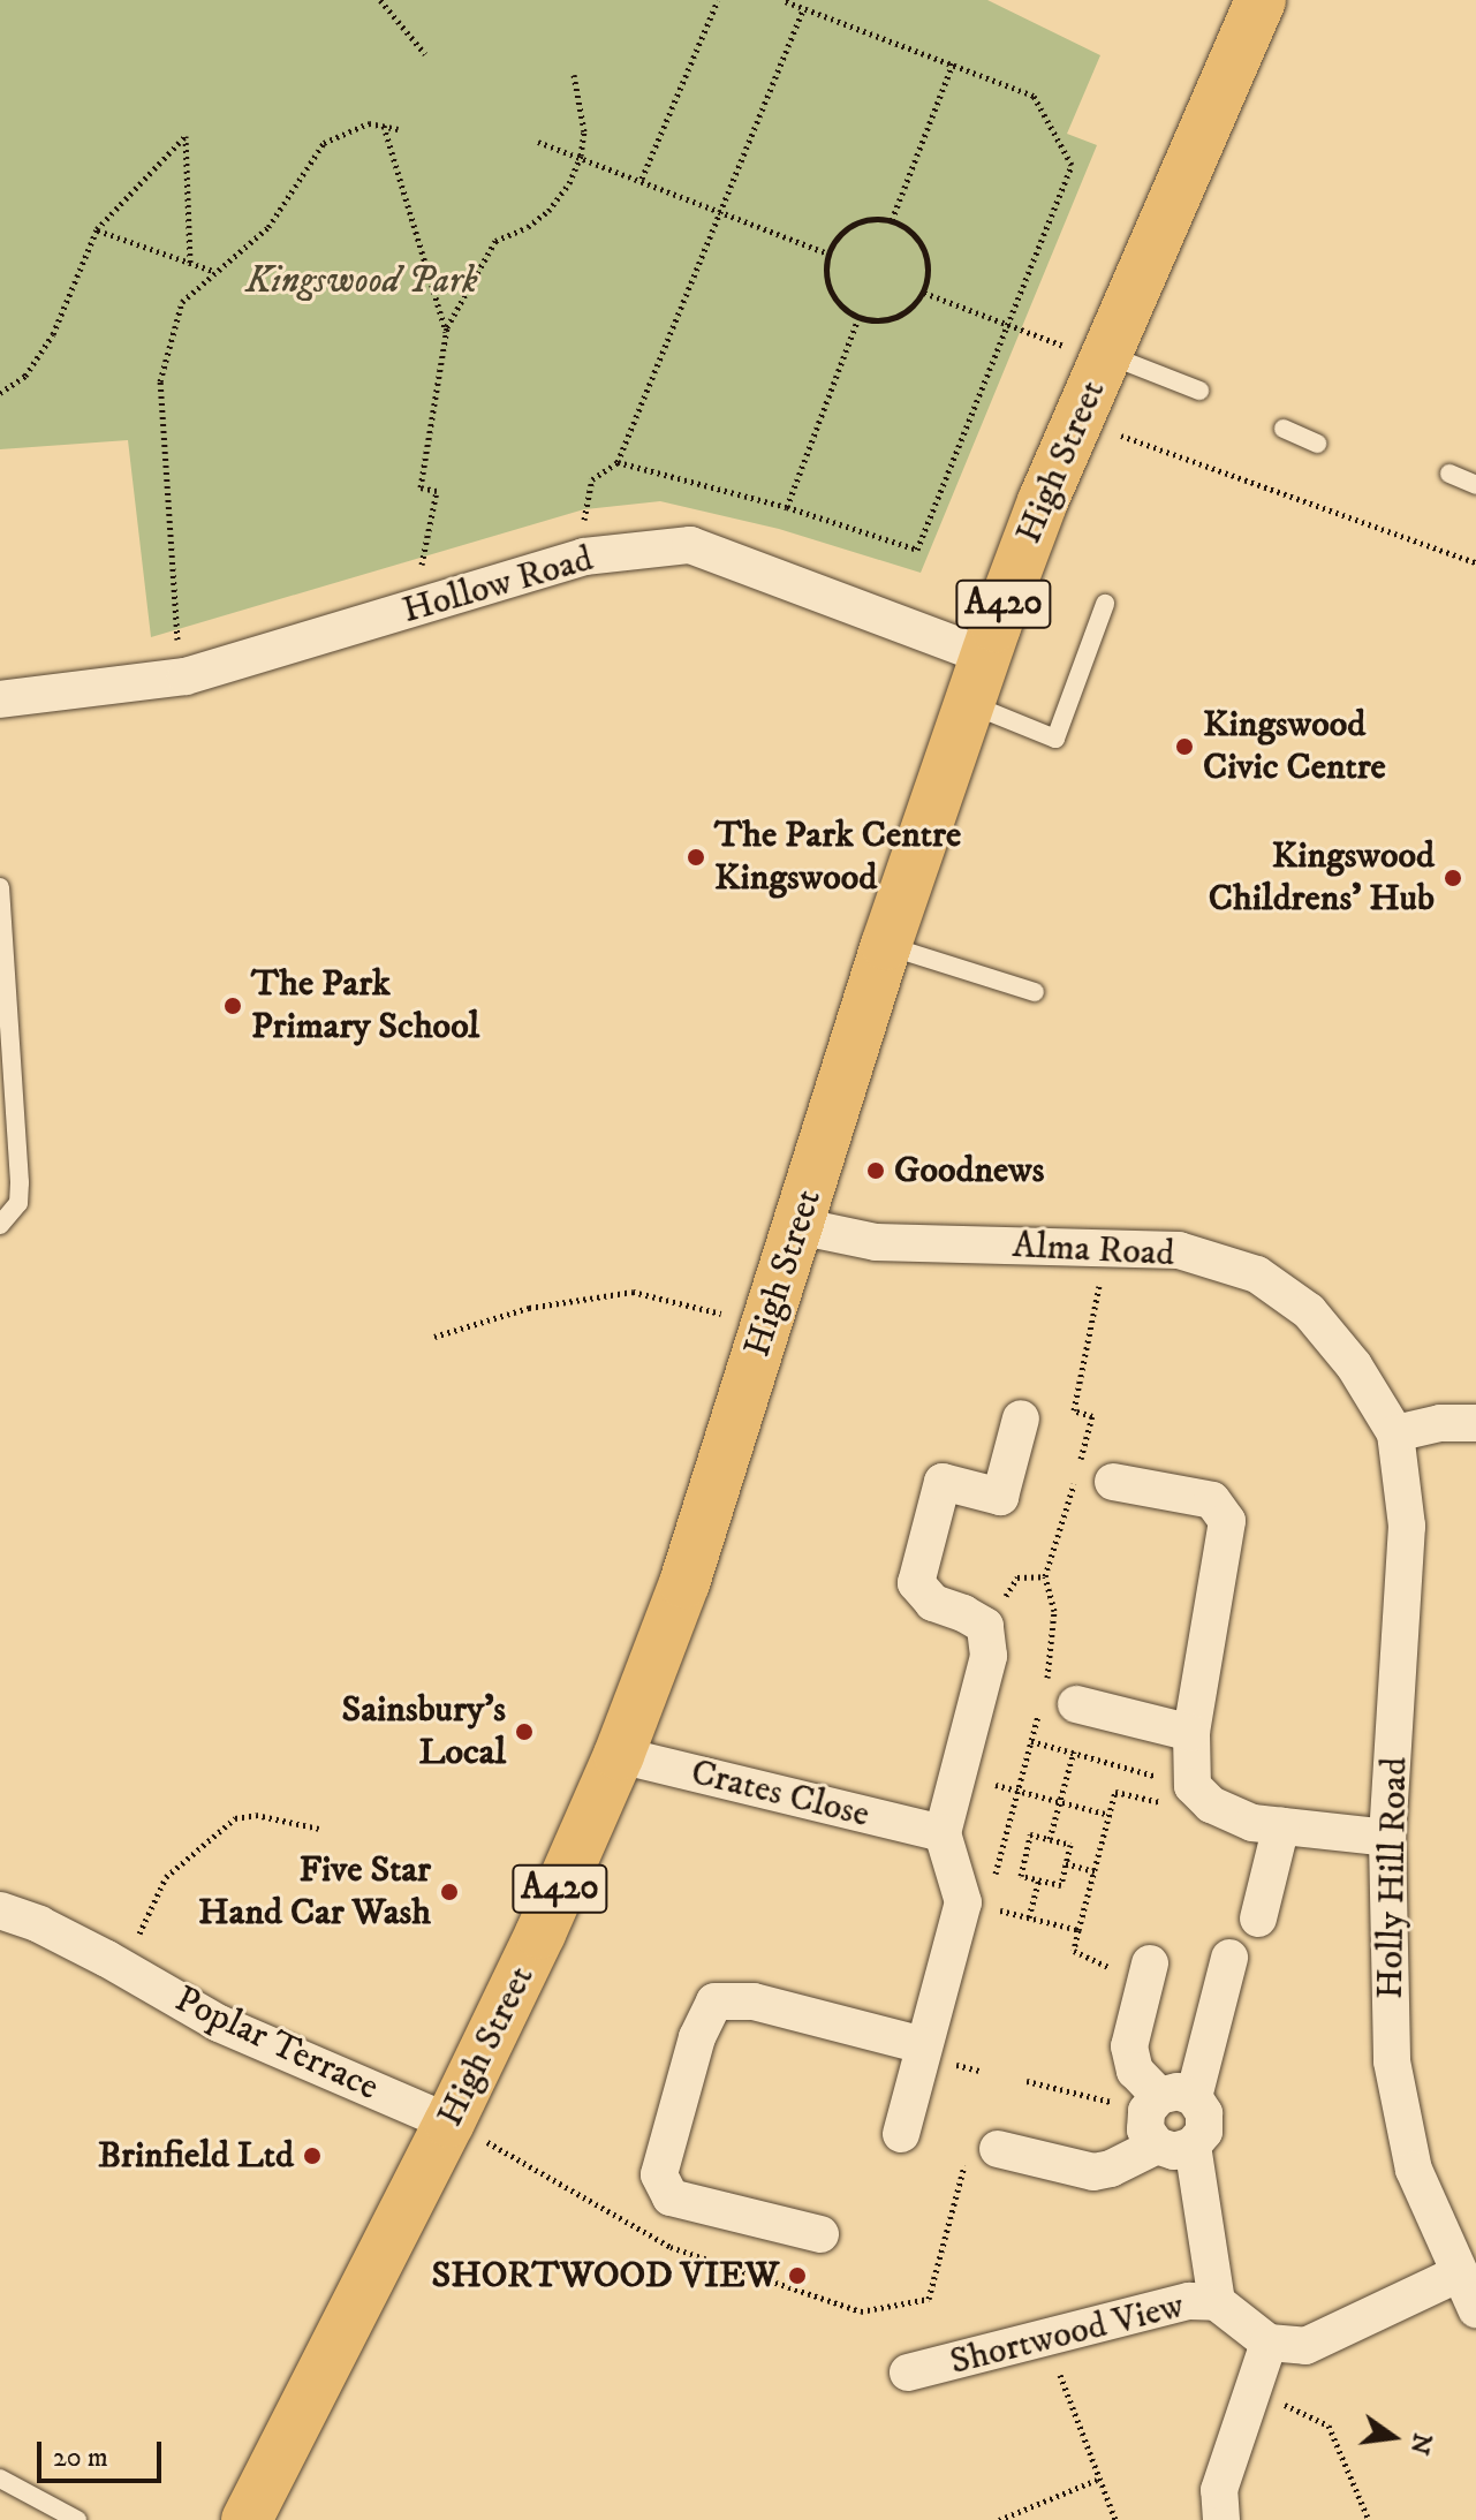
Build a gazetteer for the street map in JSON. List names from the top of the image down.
{
  "streets": {
    "main road": ["High Street", "A420"],
    "street": [
      "Hollow Road",
      "Alma Road",
      "Crates Close",
      "Holly Hill Road",
      "Poplar Terrace",
      "Shortwood View"
    ]
  },
  "crossings": [
    ["High Street", "Hollow Road"],
    ["High Street", "Alma Road"],
    ["High Street", "Crates Close"],
    ["High Street", "Poplar Terrace"],
    ["Alma Road", "Holly Hill Road"]
  ],
  "parks": ["Kingswood Park"],
  "places": [
    "Kingswood Civic Centre",
    "The Park Centre Kingswood",
    "Kingswood Childrens' Hub",
    "The Park Primary School",
    "Goodnews",
    "Sainsbury's Local",
    "Five Star Hand Car Wash",
    "Brinfield Ltd",
    "SHORTWOOD VIEW"
  ],
  "scale_bar": "20 m",
  "north": "right"
}
